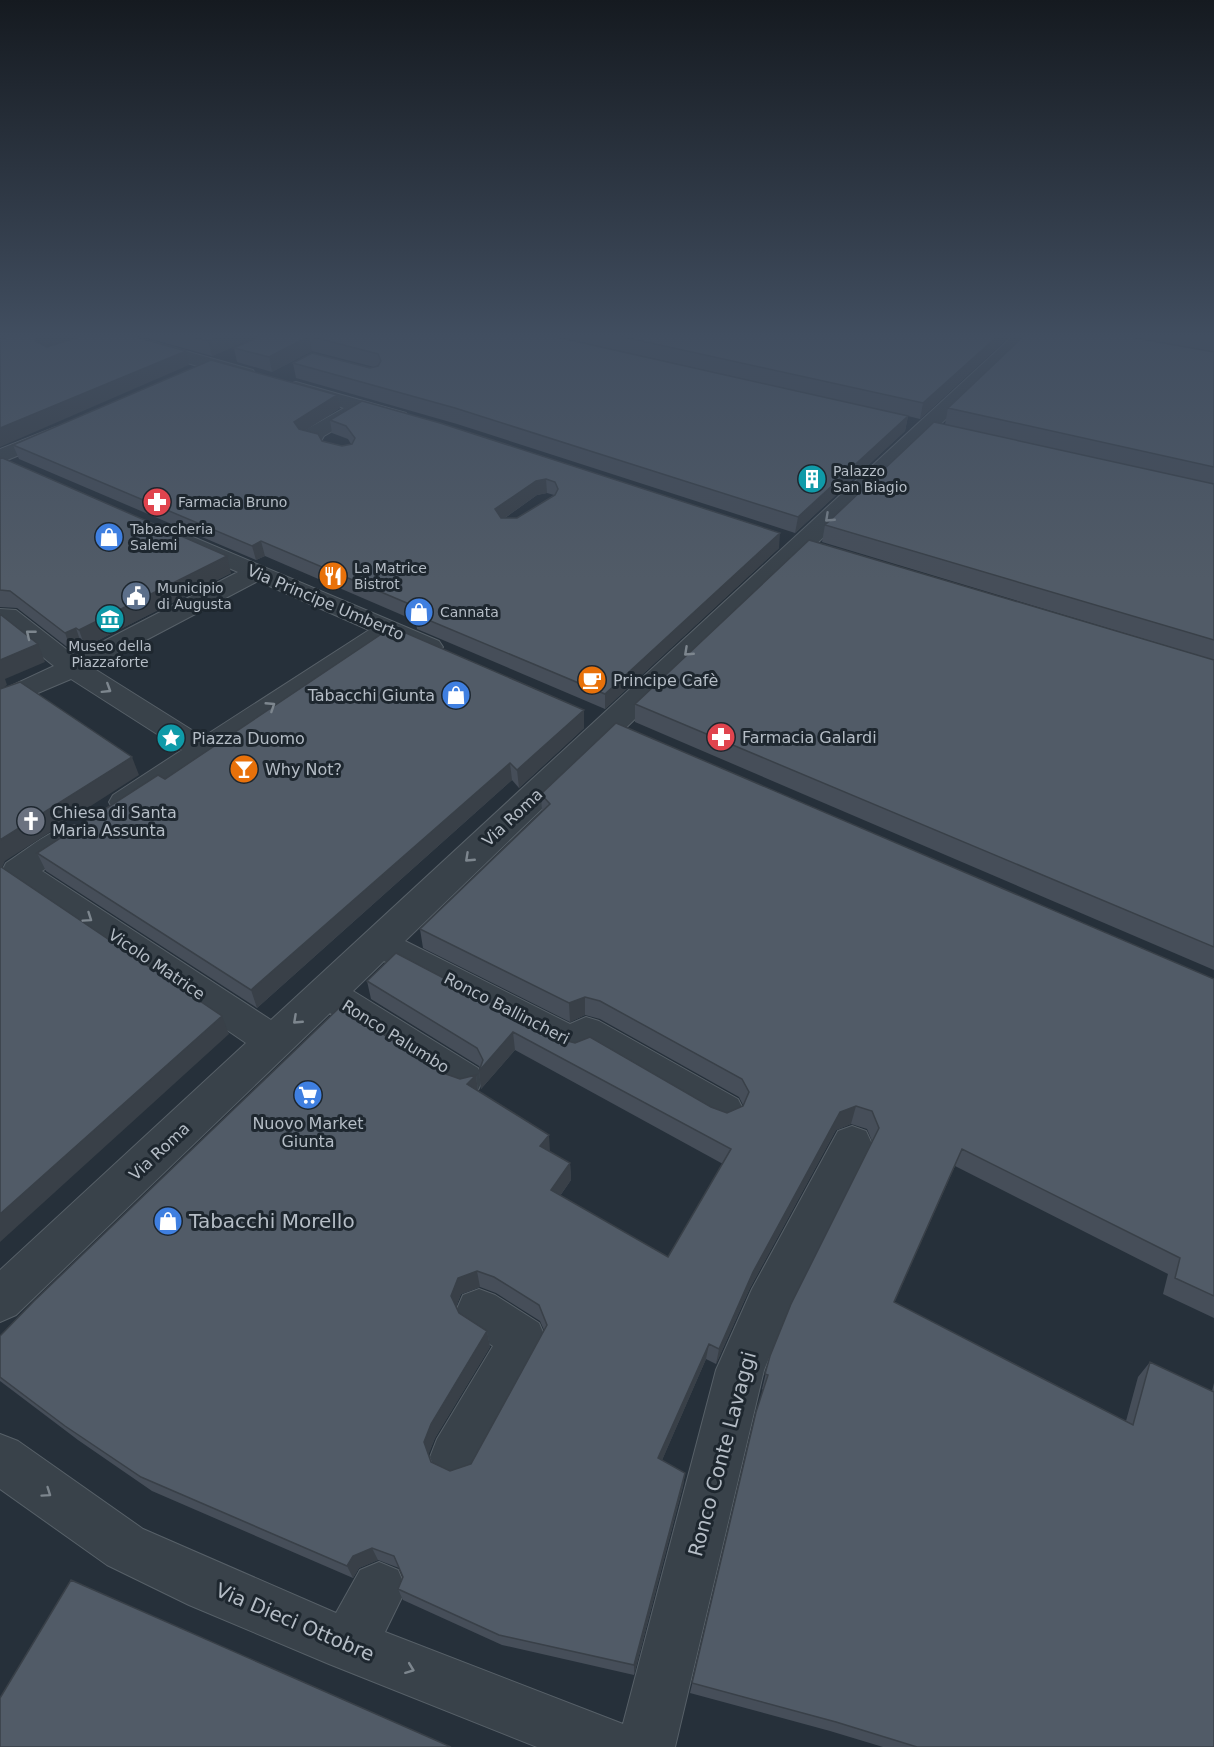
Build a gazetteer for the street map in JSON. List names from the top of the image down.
{
  "streets": {
    "street": [
      "Via Principe Umberto",
      "Via Roma",
      "Vicolo Matrice",
      "Ronco Ballincheri",
      "Ronco Palumbo",
      "Ronco Conte Lavaggi",
      "Via Dieci Ottobre"
    ]
  },
  "crossings": [
    ["Via Roma", "Vicolo Matrice"],
    ["Via Roma", "Ronco Ballincheri"],
    ["Via Roma", "Ronco Palumbo"]
  ],
  "one_way": ["Via Roma", "Via Dieci Ottobre"],
  "places": {
    "building": ["Palazzo San Biagio"],
    "pharmacy": ["Farmacia Bruno", "Farmacia Galardi"],
    "shop": [
      "Tabaccheria Salemi",
      "Cannata",
      "Tabacchi Giunta",
      "Tabacchi Morello"
    ],
    "restaurant": ["La Matrice Bistrot"],
    "public building": ["Municipio di Augusta"],
    "museum": ["Museo della Piazzaforte"],
    "cafe": ["Principe Cafè"],
    "place": ["Piazza Duomo"],
    "bar": ["Why Not?"],
    "church": ["Chiesa di Santa Maria Assunta"],
    "supermarket": ["Nuovo Market Giunta"]
  }
}
